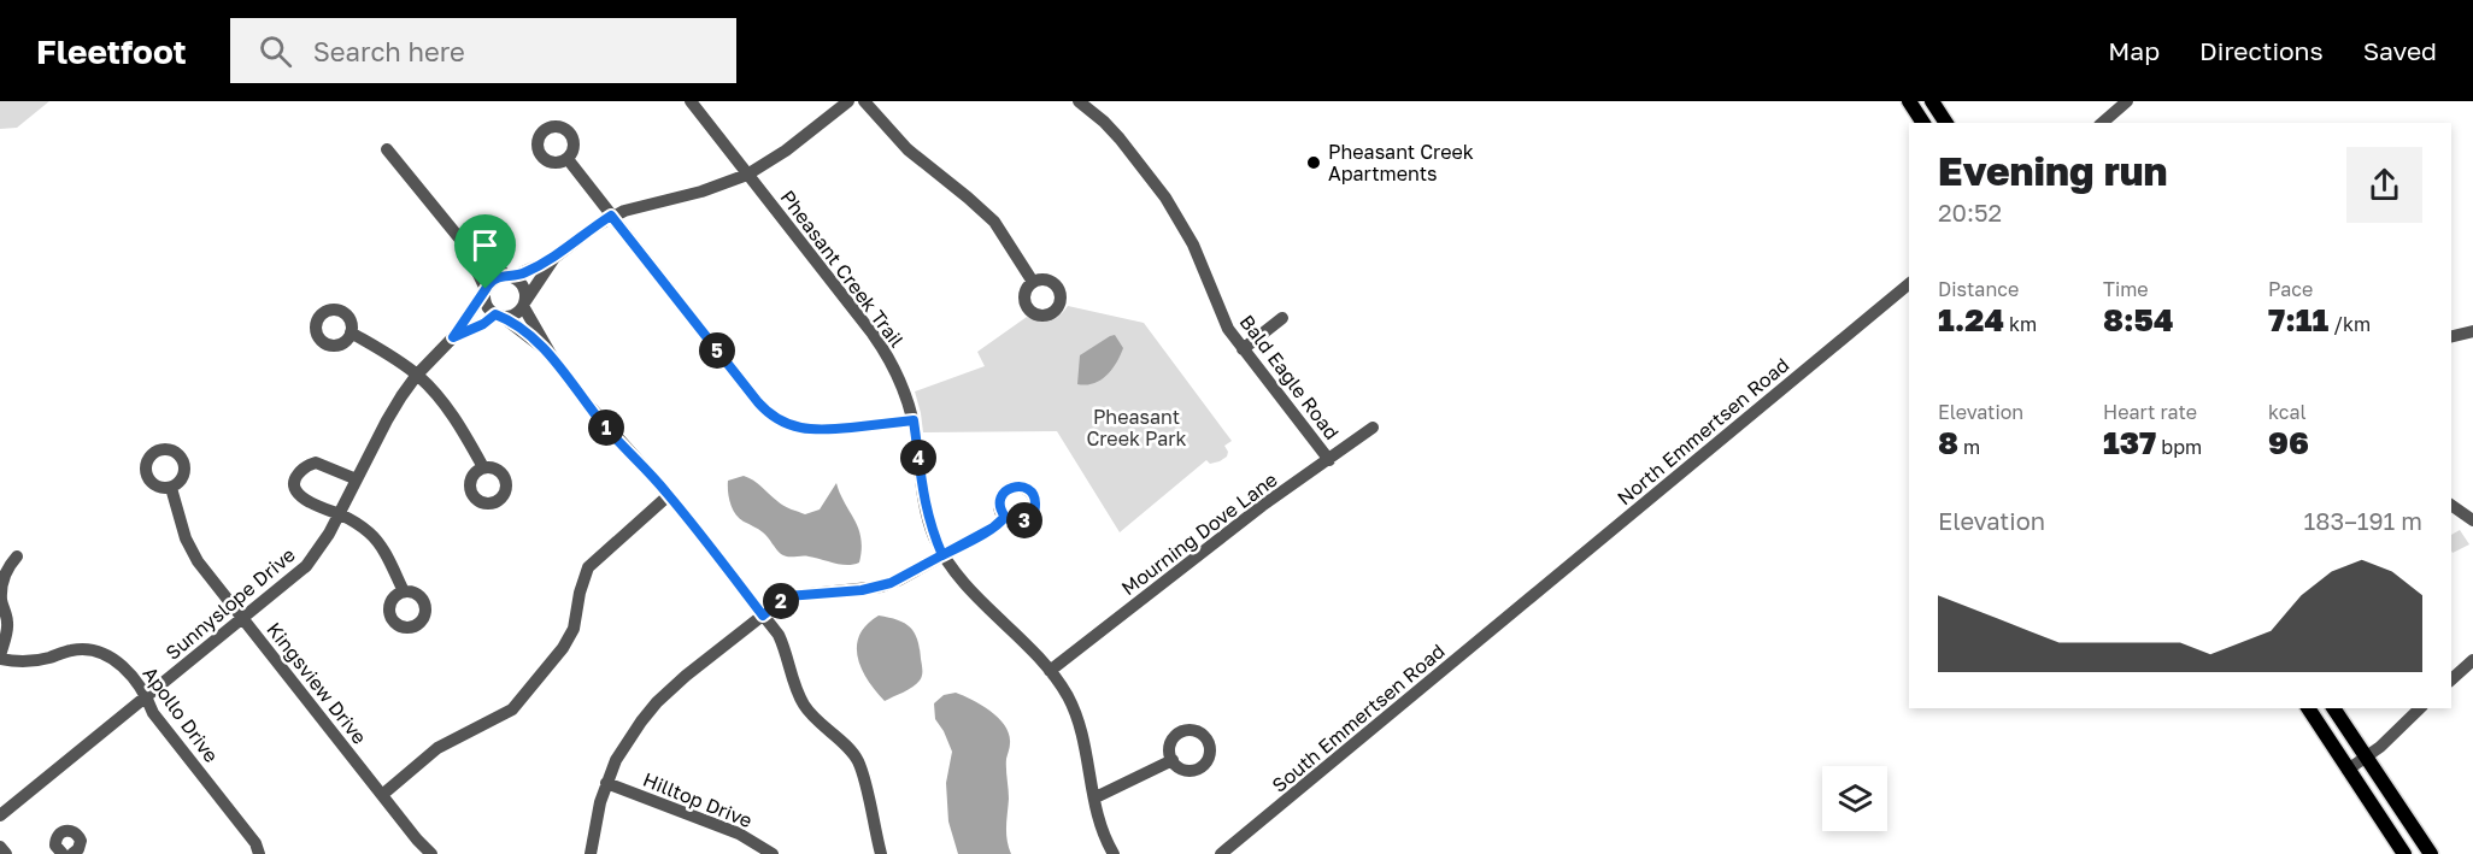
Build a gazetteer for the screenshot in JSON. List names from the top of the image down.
{
  "streets": {
    "street": [
      "Pheasant Creek Trail",
      "Bald Eagle Road",
      "North Emmertsen Road",
      "Mourning Dove Lane",
      "Sunnyslope Drive",
      "Kingsview Drive",
      "Apollo Drive",
      "South Emmertsen Road",
      "Hilltop Drive"
    ]
  },
  "crossings": [
    ["Pheasant Creek Trail", "Mourning Dove Lane"],
    ["Bald Eagle Road", "Mourning Dove Lane"],
    ["North Emmertsen Road", "South Emmertsen Road"],
    ["Sunnyslope Drive", "Kingsview Drive"],
    ["Sunnyslope Drive", "Apollo Drive"]
  ],
  "parks": ["Pheasant Creek Park"],
  "places": ["Pheasant Creek Apartments"],
  "page": {
    "header": "Fleetfoot",
    "search": "Search here",
    "nav": ["Map", "Directions", "Saved"],
    "heading": ["Evening run", "20:52"],
    "stats": [
      ["Distance", "1.24 km"],
      ["Time", "8:54"],
      ["Pace", "7:11 /km"],
      ["Elevation", "8 m"],
      ["Heart rate", "137 bpm"],
      ["kcal", "96"]
    ],
    "pins": [
      "5",
      "1",
      "4",
      "3",
      "2"
    ],
    "chart": ["Elevation", "183–191 m"]
  }
}
